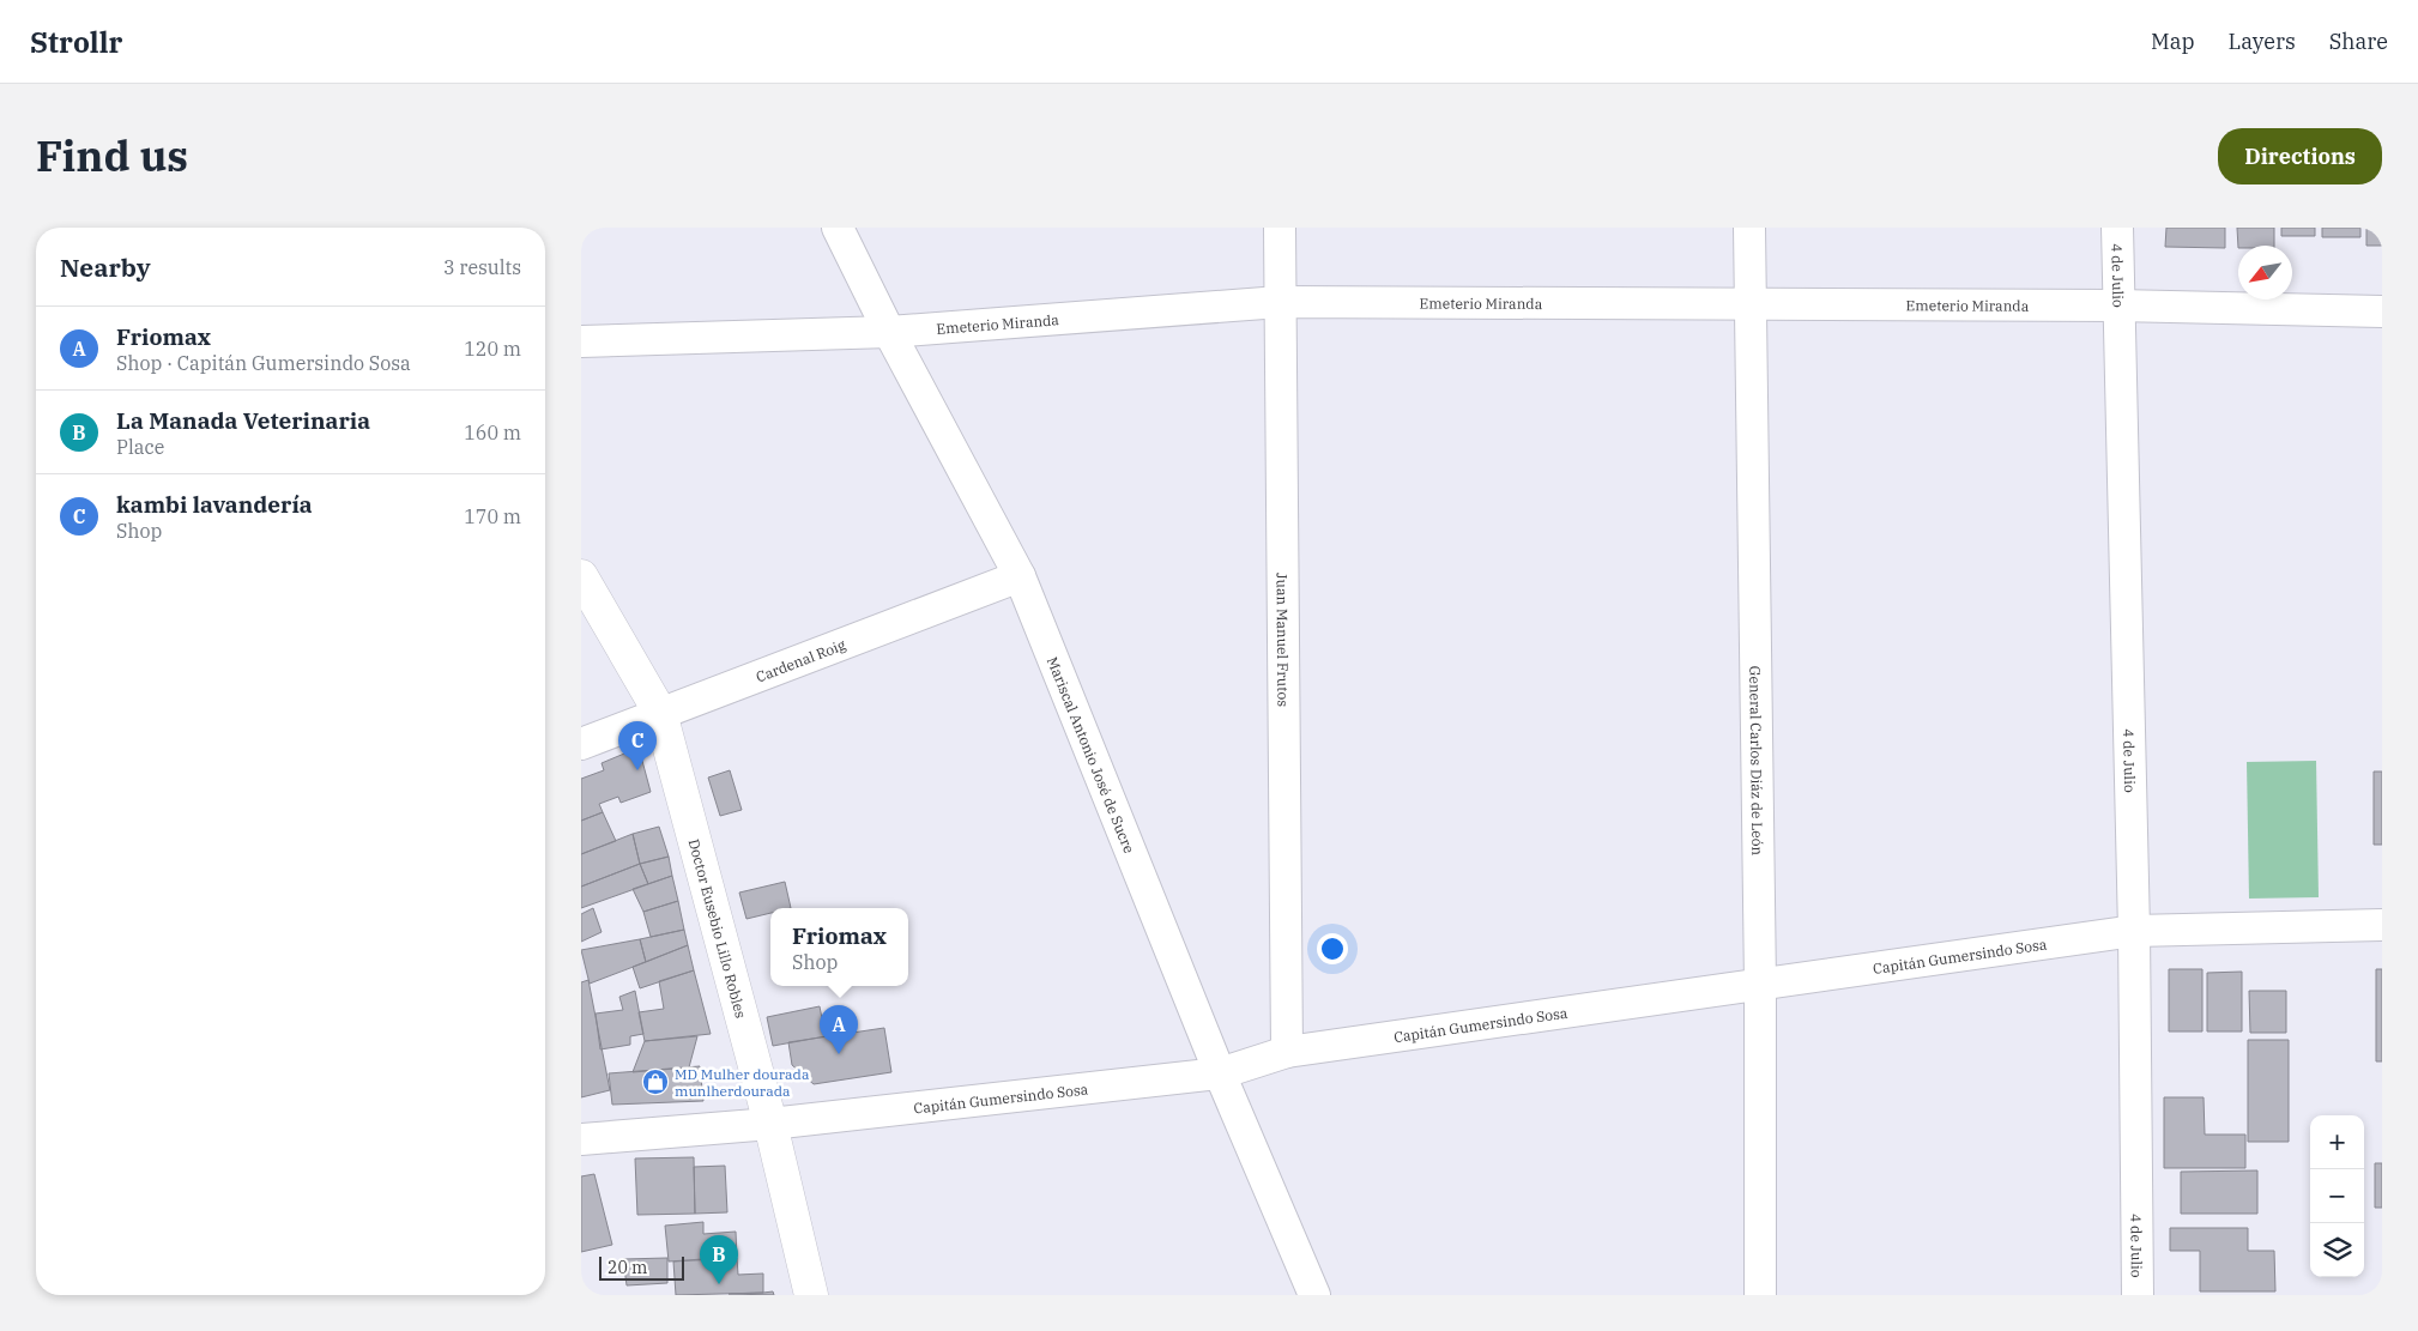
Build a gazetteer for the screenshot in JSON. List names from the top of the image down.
{
  "streets": {
    "main road": ["Doctor Eusebio Lillo Robles"],
    "street": [
      "4 de Julio",
      "Emeterio Miranda",
      "Juan Manuel Frutos",
      "Cardenal Roig",
      "Mariscal Antonio José de Sucre",
      "General Carlos Diáz de León",
      "Capitán Gumersindo Sosa"
    ]
  },
  "crossings": [
    ["4 de Julio", "Emeterio Miranda"],
    ["4 de Julio", "Capitán Gumersindo Sosa"],
    ["Emeterio Miranda", "Juan Manuel Frutos"],
    ["Emeterio Miranda", "Mariscal Antonio José de Sucre"],
    ["Emeterio Miranda", "General Carlos Diáz de León"],
    ["Juan Manuel Frutos", "Capitán Gumersindo Sosa"],
    ["Cardenal Roig", "Mariscal Antonio José de Sucre"],
    ["Cardenal Roig", "Doctor Eusebio Lillo Robles"],
    ["Mariscal Antonio José de Sucre", "Capitán Gumersindo Sosa"],
    ["General Carlos Diáz de León", "Capitán Gumersindo Sosa"],
    ["Doctor Eusebio Lillo Robles", "Capitán Gumersindo Sosa"]
  ],
  "places": {
    "shop": ["MD Mulher dourada munlherdourada"]
  },
  "scale_bar": "20 m",
  "north": "bottom left",
  "page": {
    "header": "Strollr",
    "nav": ["Map", "Layers", "Share"],
    "title": "Find us",
    "buttons": "Directions",
    "heading": ["Nearby", "3 results"],
    "list": [
      {
        "mark": "A",
        "name": "Friomax",
        "note": "Shop · Capitán Gumersindo Sosa",
        "value": "120 m"
      },
      {
        "mark": "B",
        "name": "La Manada Veterinaria",
        "note": "Place",
        "value": "160 m"
      },
      {
        "mark": "C",
        "name": "kambi lavandería",
        "note": "Shop",
        "value": "170 m"
      }
    ],
    "pins": ["C", "A", "B"],
    "popup": ["Friomax", "Shop"],
    "map_buttons": ["+", "−"],
    "scale": "20 m"
  }
}
